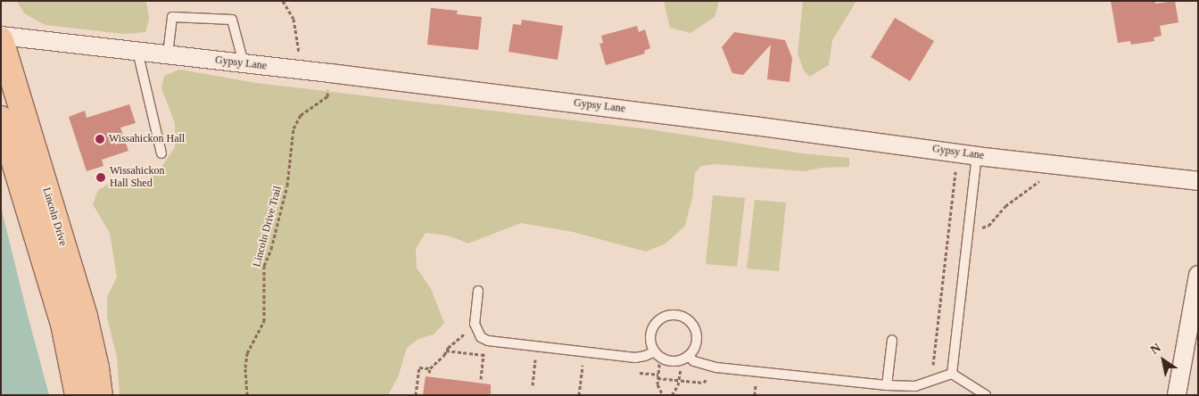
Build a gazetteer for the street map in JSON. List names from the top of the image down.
{
  "streets": {
    "main road": ["Lincoln Drive"],
    "street": ["Gypsy Lane"],
    "path": ["Lincoln Drive Trail"]
  },
  "crossings": [
    ["Gypsy Lane", "Lincoln Drive Trail"]
  ],
  "places": ["Wissahickon Hall", "Wissahickon Hall Shed"],
  "north": "top left"
}
